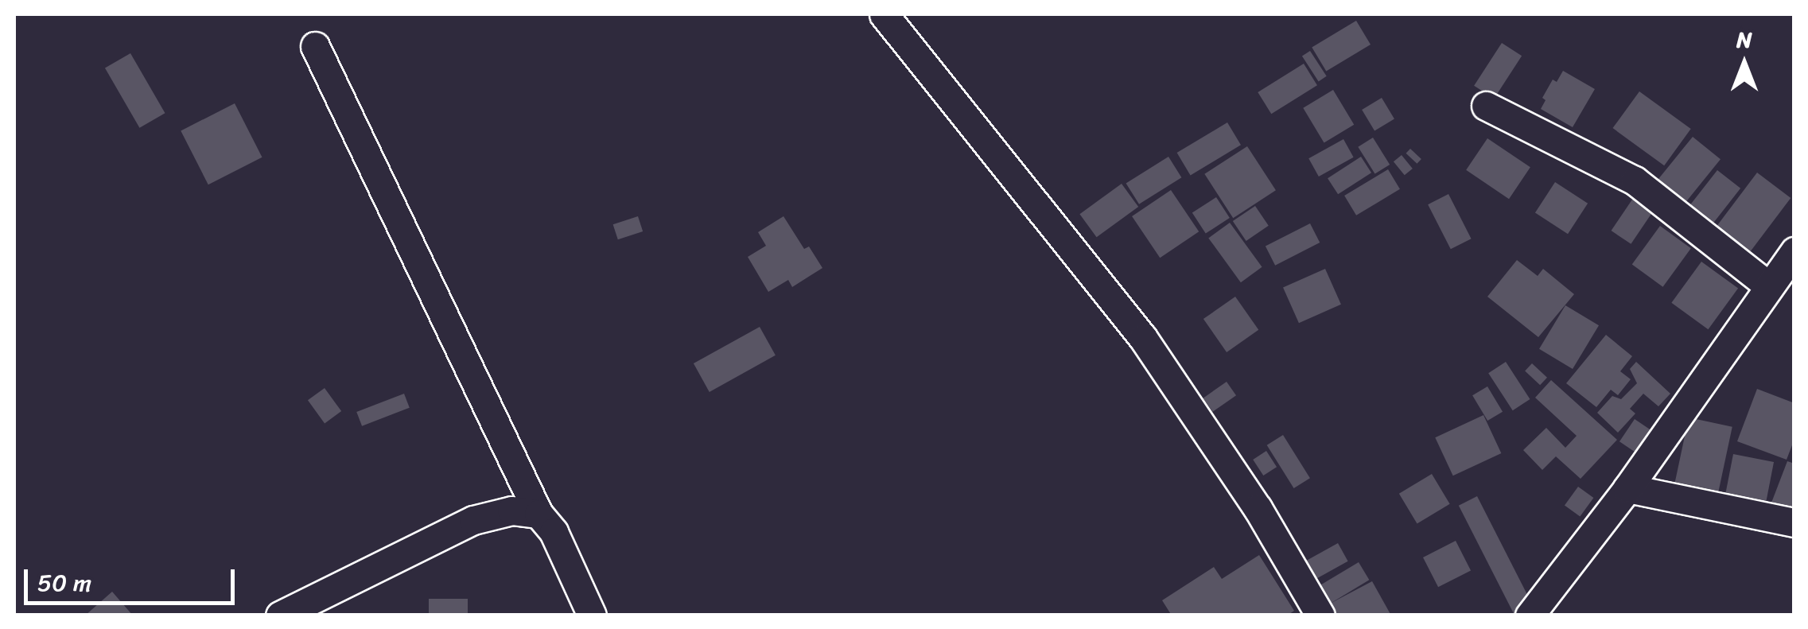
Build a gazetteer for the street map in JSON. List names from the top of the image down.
{
  "scale_bar": "50 m",
  "north": "top"
}
